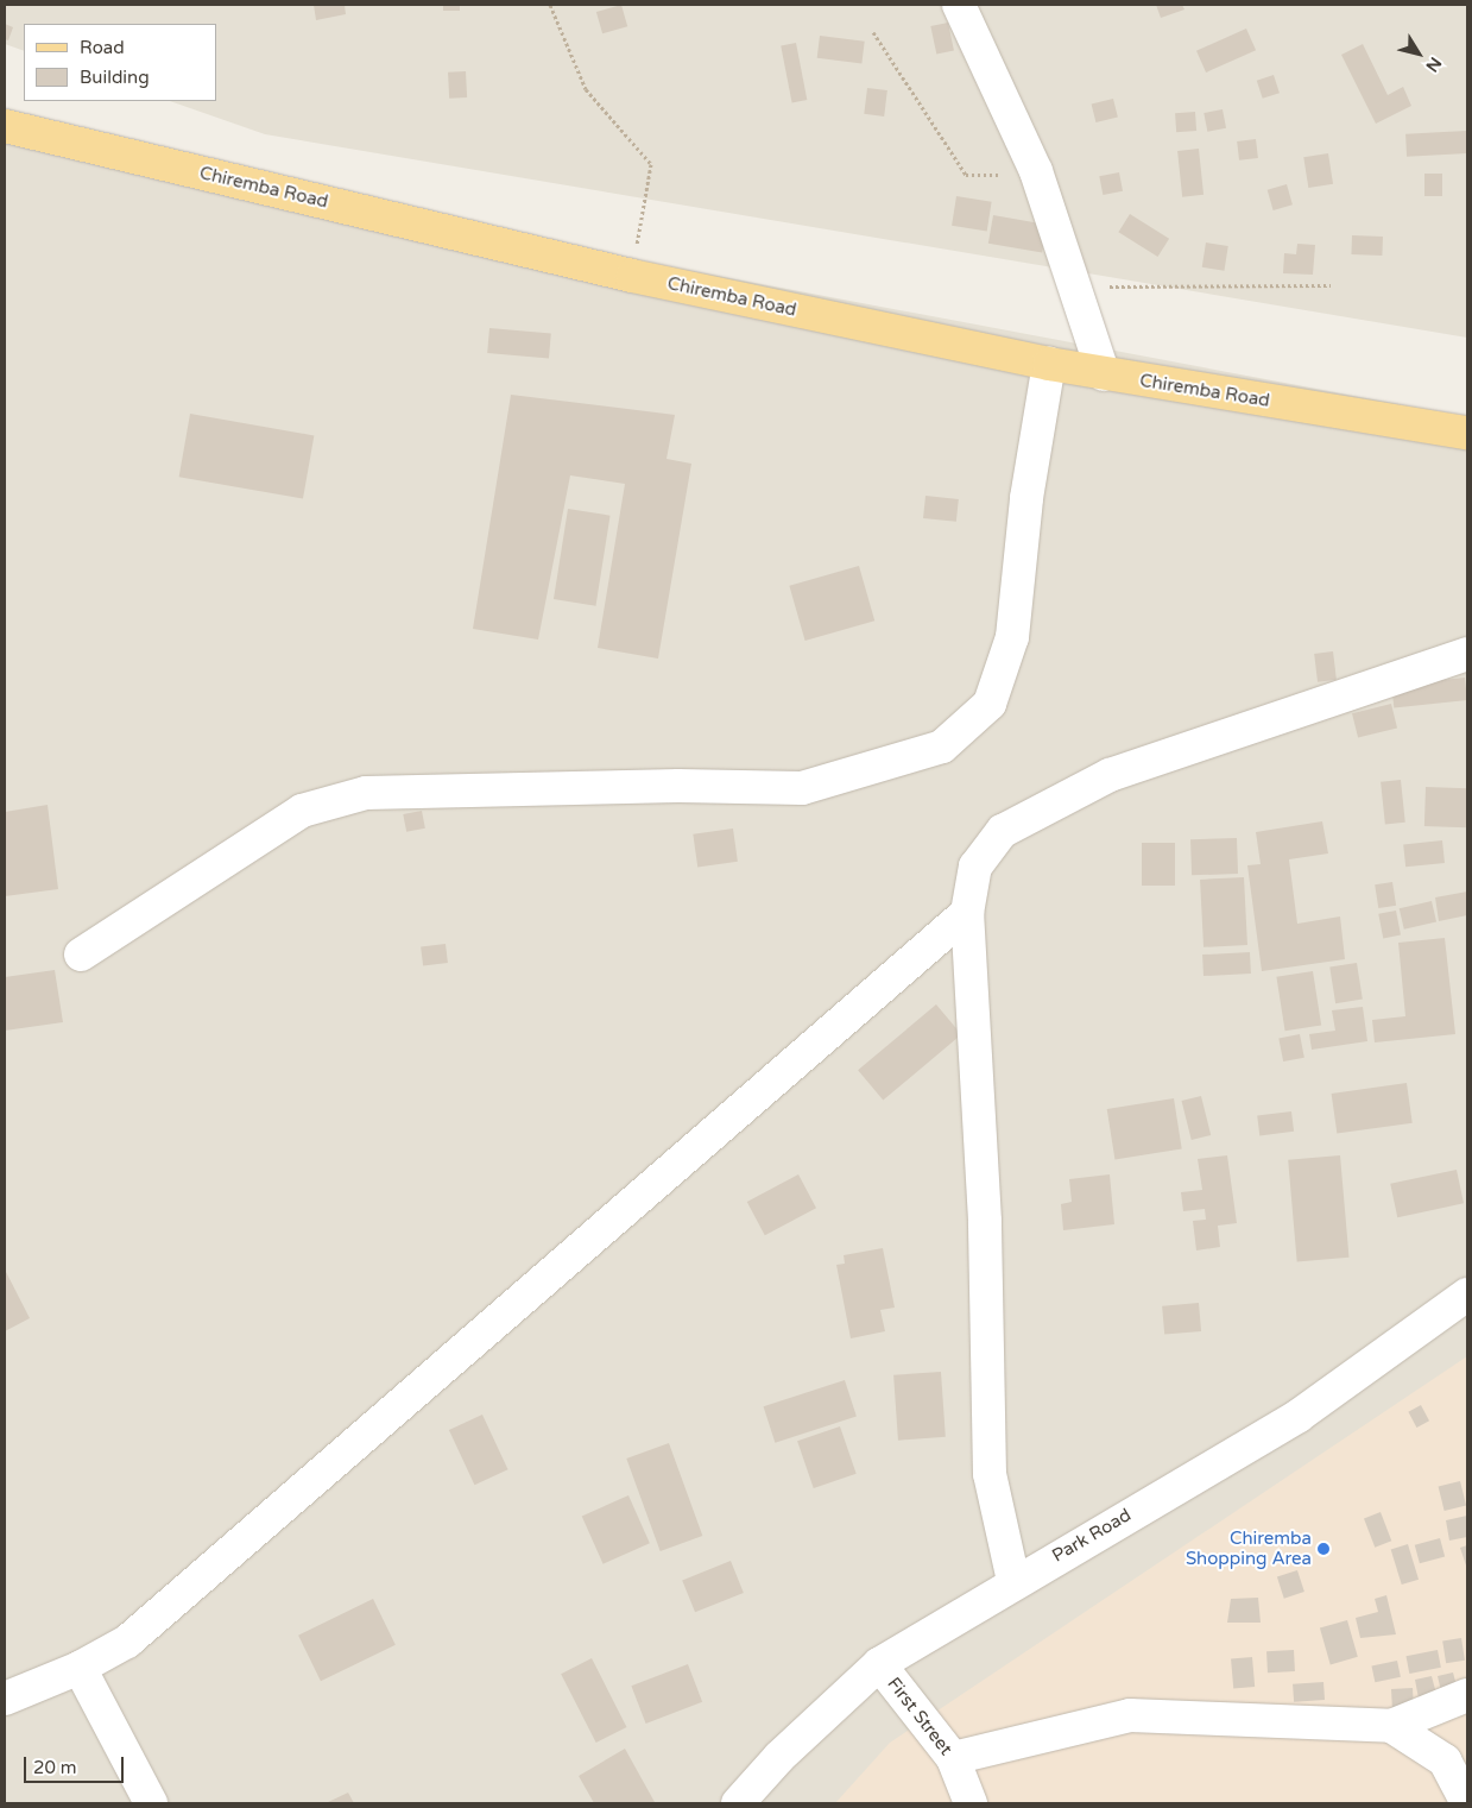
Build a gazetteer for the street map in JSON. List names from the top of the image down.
{
  "streets": {
    "main road": ["Chiremba Road"],
    "street": ["Park Road", "First Street"]
  },
  "crossings": [
    ["Park Road", "First Street"]
  ],
  "places": ["Chiremba Shopping Area"],
  "legend": ["Road", "Building"],
  "scale_bar": "20 m",
  "north": "bottom right"
}
